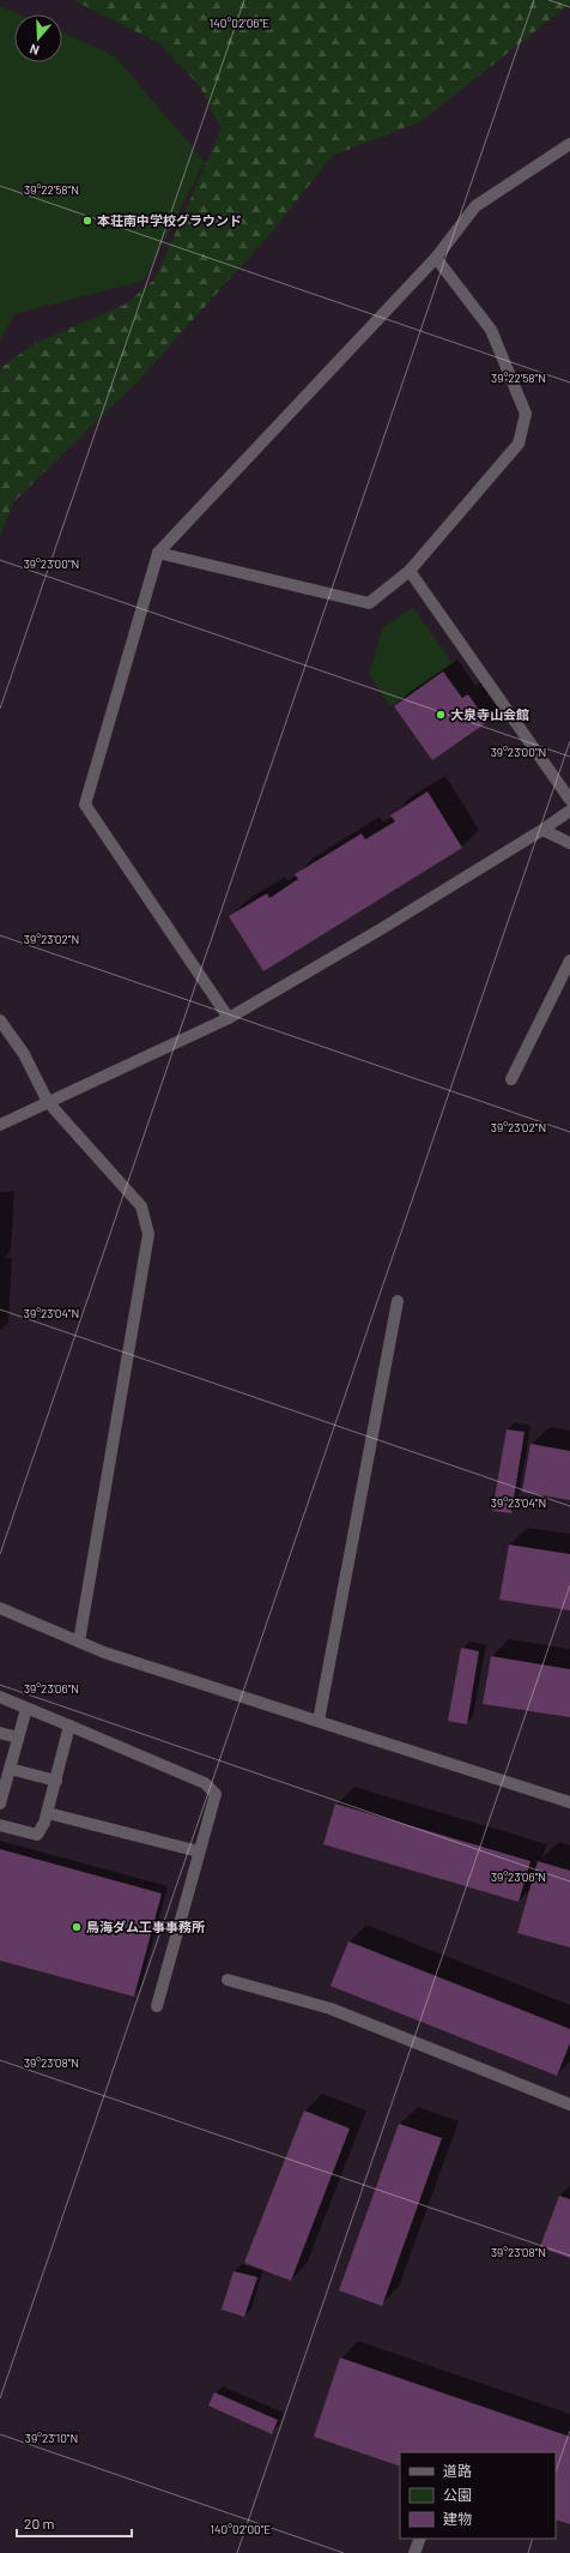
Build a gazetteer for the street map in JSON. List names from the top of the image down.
{
  "places": ["本荘南中学校グラウンド", "大泉寺山会館", "鳥海ダム工事事務所"],
  "legend": ["道路", "公園", "建物"],
  "scale_bar": "20 m",
  "north": "bottom",
  "coordinates": [
    "140°02'06\"E",
    "39°22'58\"N",
    "39°23'00\"N",
    "39°23'02\"N",
    "39°23'04\"N",
    "39°23'06\"N",
    "39°23'08\"N",
    "39°23'10\"N",
    "140°02'00\"E"
  ]
}
